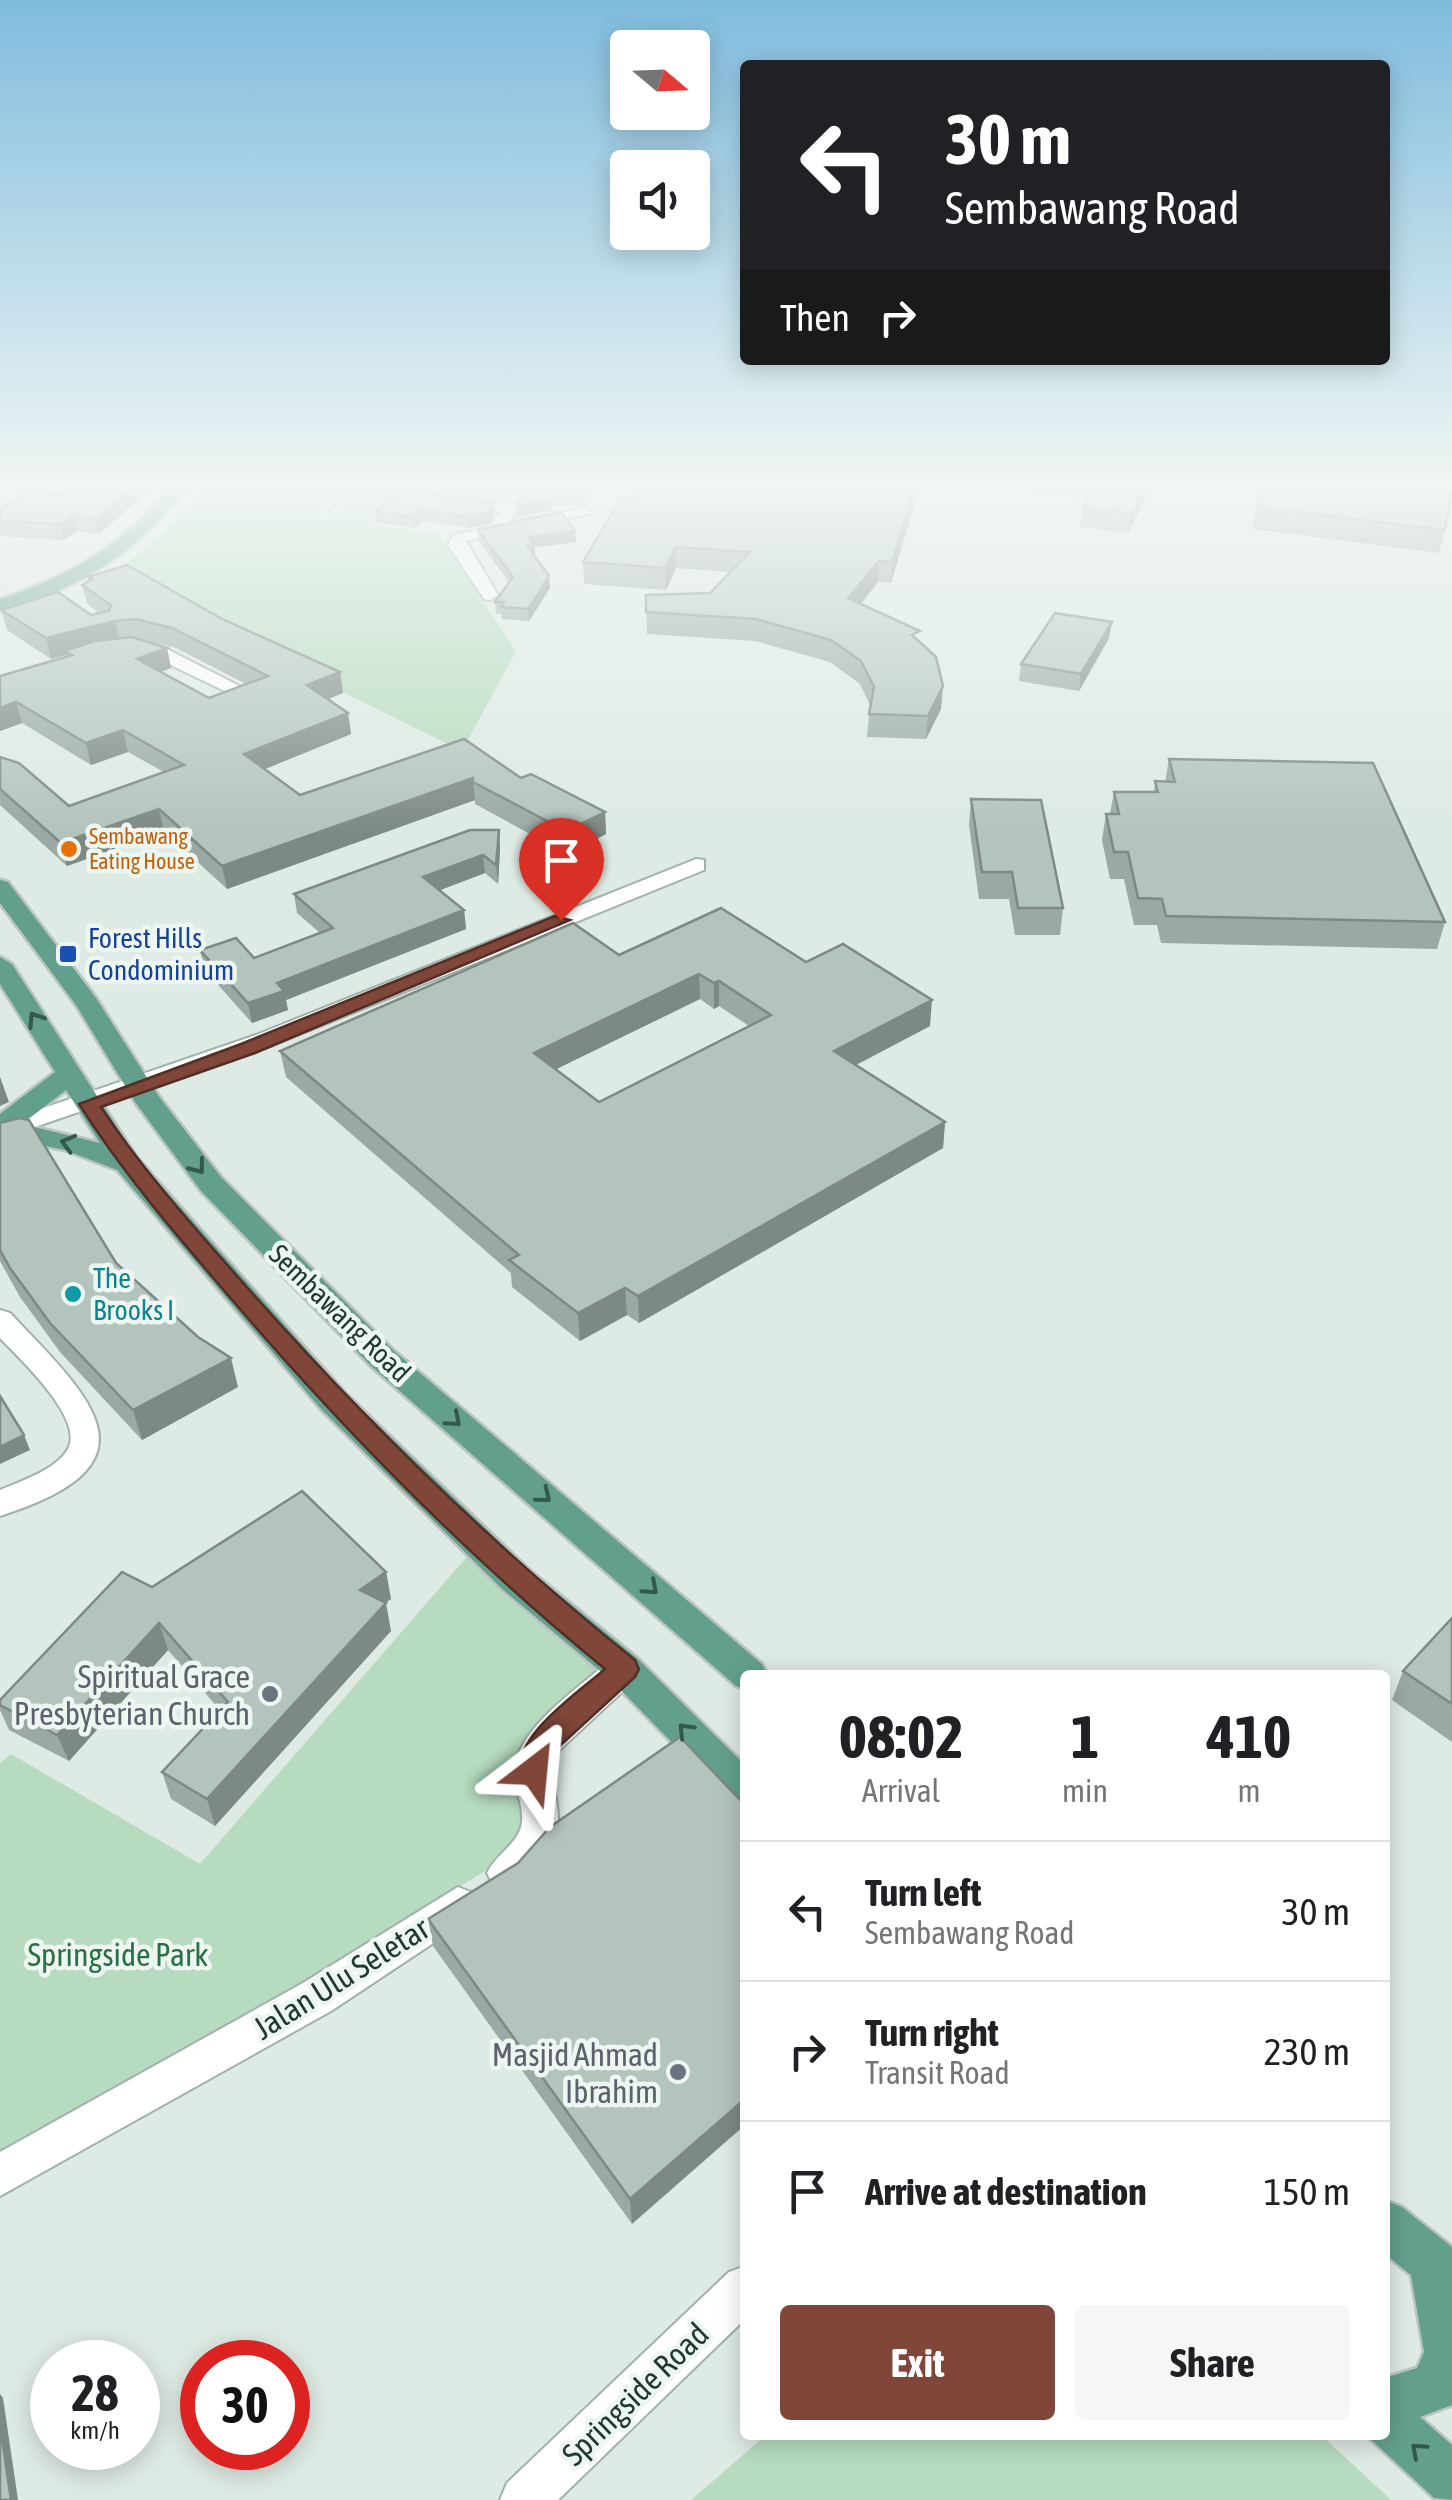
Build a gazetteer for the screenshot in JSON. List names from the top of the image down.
{
  "streets": {
    "main road": ["Sembawang Road"],
    "street": ["Jalan Ulu Seletar", "Springside Road"]
  },
  "crossings": [
    ["Sembawang Road", "Jalan Ulu Seletar"]
  ],
  "parks": ["Springside Park"],
  "places": {
    "other": [
      "Sembawang Eating House",
      "The Brooks I",
      "Spiritual Grace Presbyterian Church",
      "Masjid Ahmad Ibrahim"
    ],
    "transit": ["Forest Hills Condominium"]
  },
  "north": "right",
  "page": {
    "turn": ["30 m", "Sembawang Road"],
    "then": "Then",
    "eta": [
      "08:02",
      "Arrival",
      "1",
      "min",
      "410",
      "m"
    ],
    "list": [
      {
        "name": "Turn left",
        "note": "Sembawang Road",
        "value": "30 m"
      },
      {
        "name": "Turn right",
        "note": "Transit Road",
        "value": "230 m"
      },
      {
        "name": "Arrive at destination",
        "value": "150 m"
      }
    ],
    "buttons": ["Exit", "Share"],
    "speed": "28 km/h",
    "limit": "30"
  }
}
